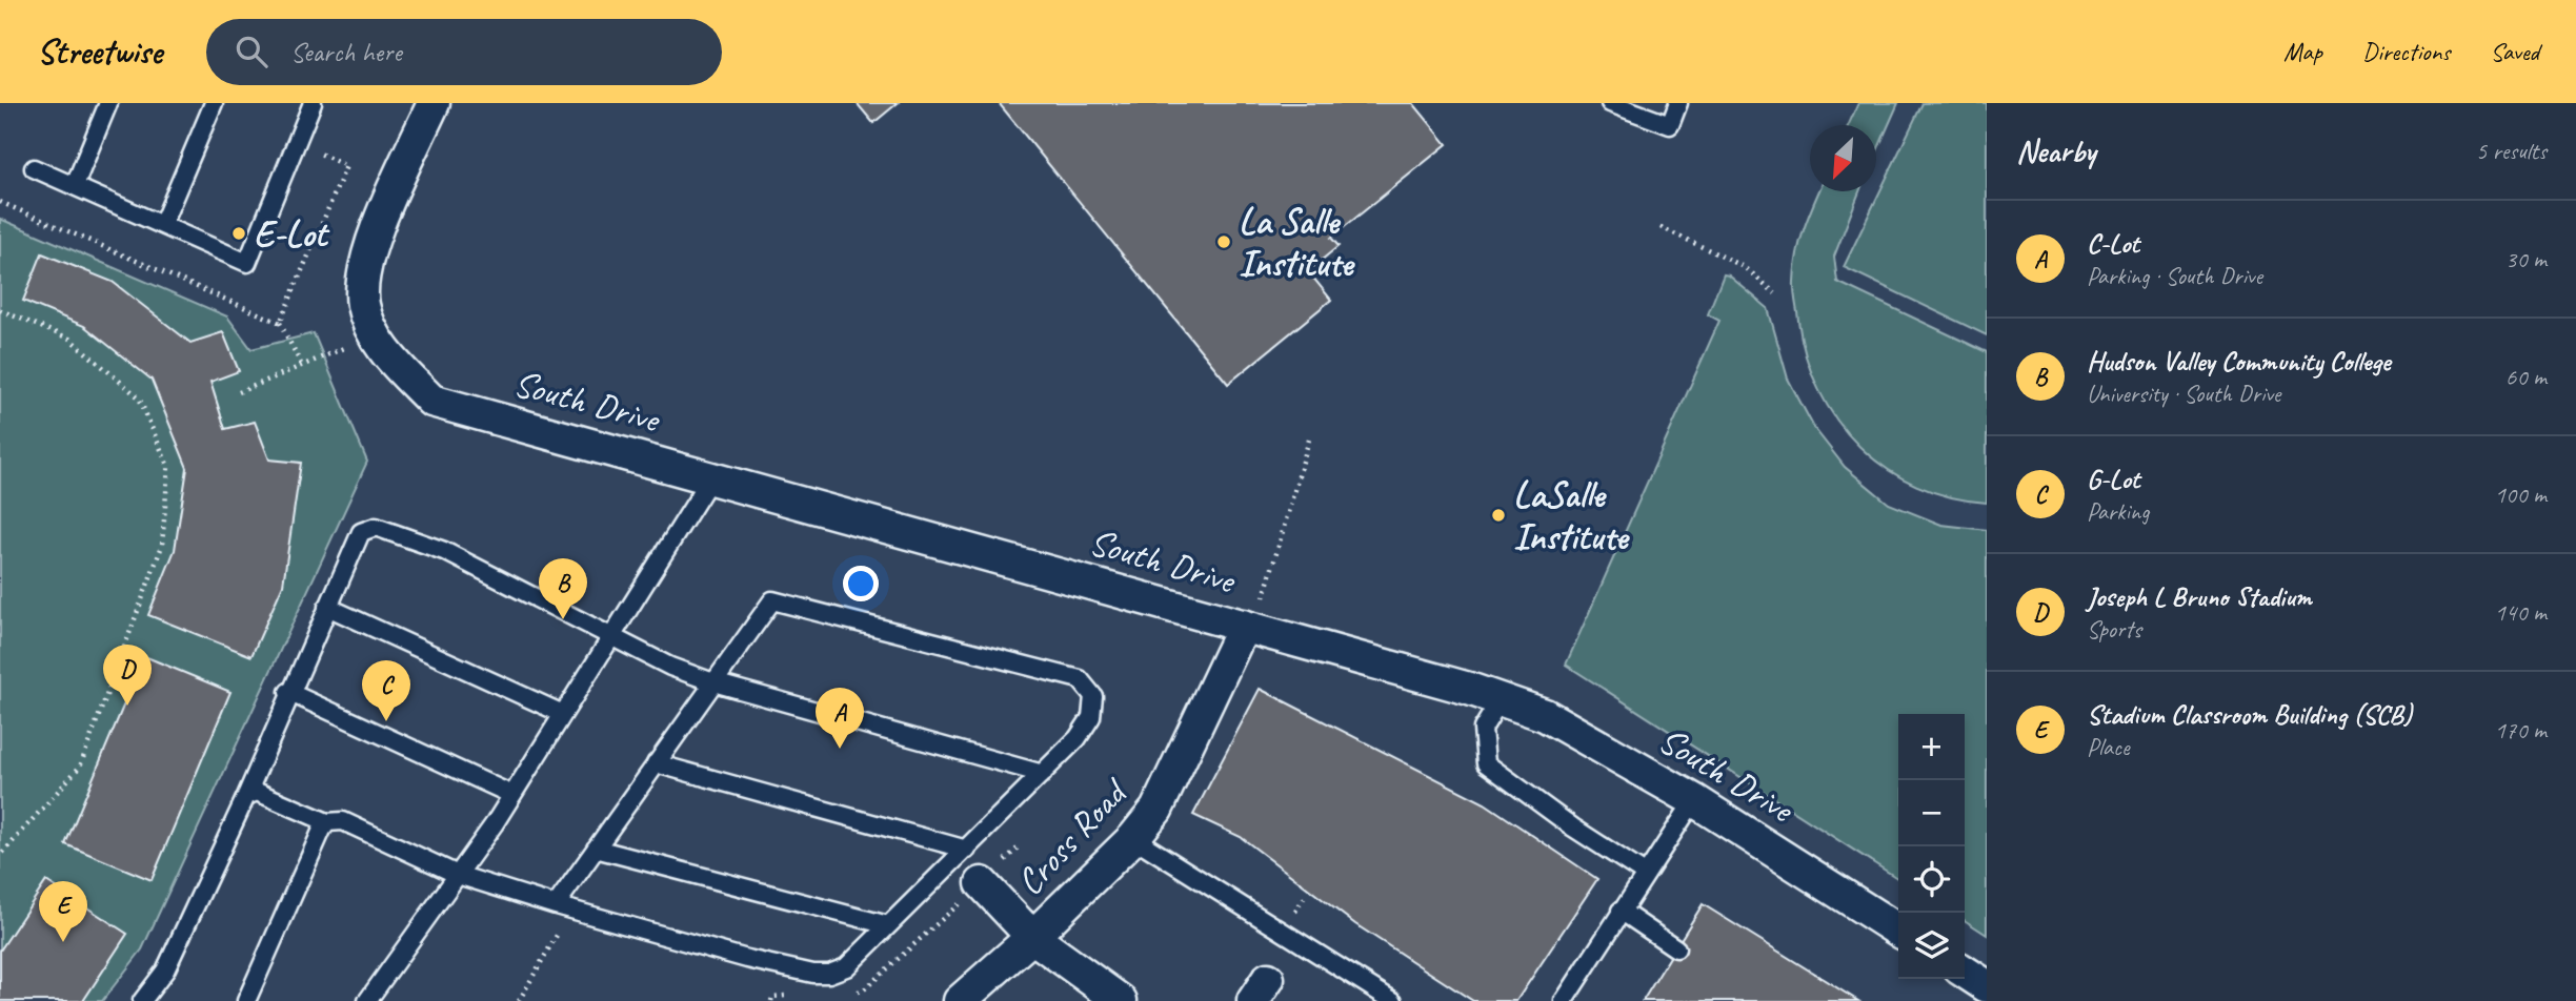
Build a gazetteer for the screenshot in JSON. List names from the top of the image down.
{
  "streets": {
    "street": ["South Drive", "Cross Road"]
  },
  "crossings": [
    ["South Drive", "Cross Road"]
  ],
  "places": ["E-Lot", "La Salle Institute", "LaSalle Institute"],
  "north": "bottom left",
  "page": {
    "header": "Streetwise",
    "search": "Search here",
    "nav": ["Map", "Directions", "Saved"],
    "heading": ["Nearby", "5 results"],
    "list": [
      {
        "mark": "A",
        "name": "C-Lot",
        "note": "Parking · South Drive",
        "value": "30 m"
      },
      {
        "mark": "B",
        "name": "Hudson Valley Community College",
        "note": "University · South Drive",
        "value": "60 m"
      },
      {
        "mark": "C",
        "name": "G-Lot",
        "note": "Parking",
        "value": "100 m"
      },
      {
        "mark": "D",
        "name": "Joseph L Bruno Stadium",
        "note": "Sports",
        "value": "140 m"
      },
      {
        "mark": "E",
        "name": "Stadium Classroom Building (SCB)",
        "note": "Place",
        "value": "170 m"
      }
    ],
    "pins": [
      "B",
      "D",
      "C",
      "A",
      "E"
    ],
    "map_buttons": ["+", "−"]
  }
}
